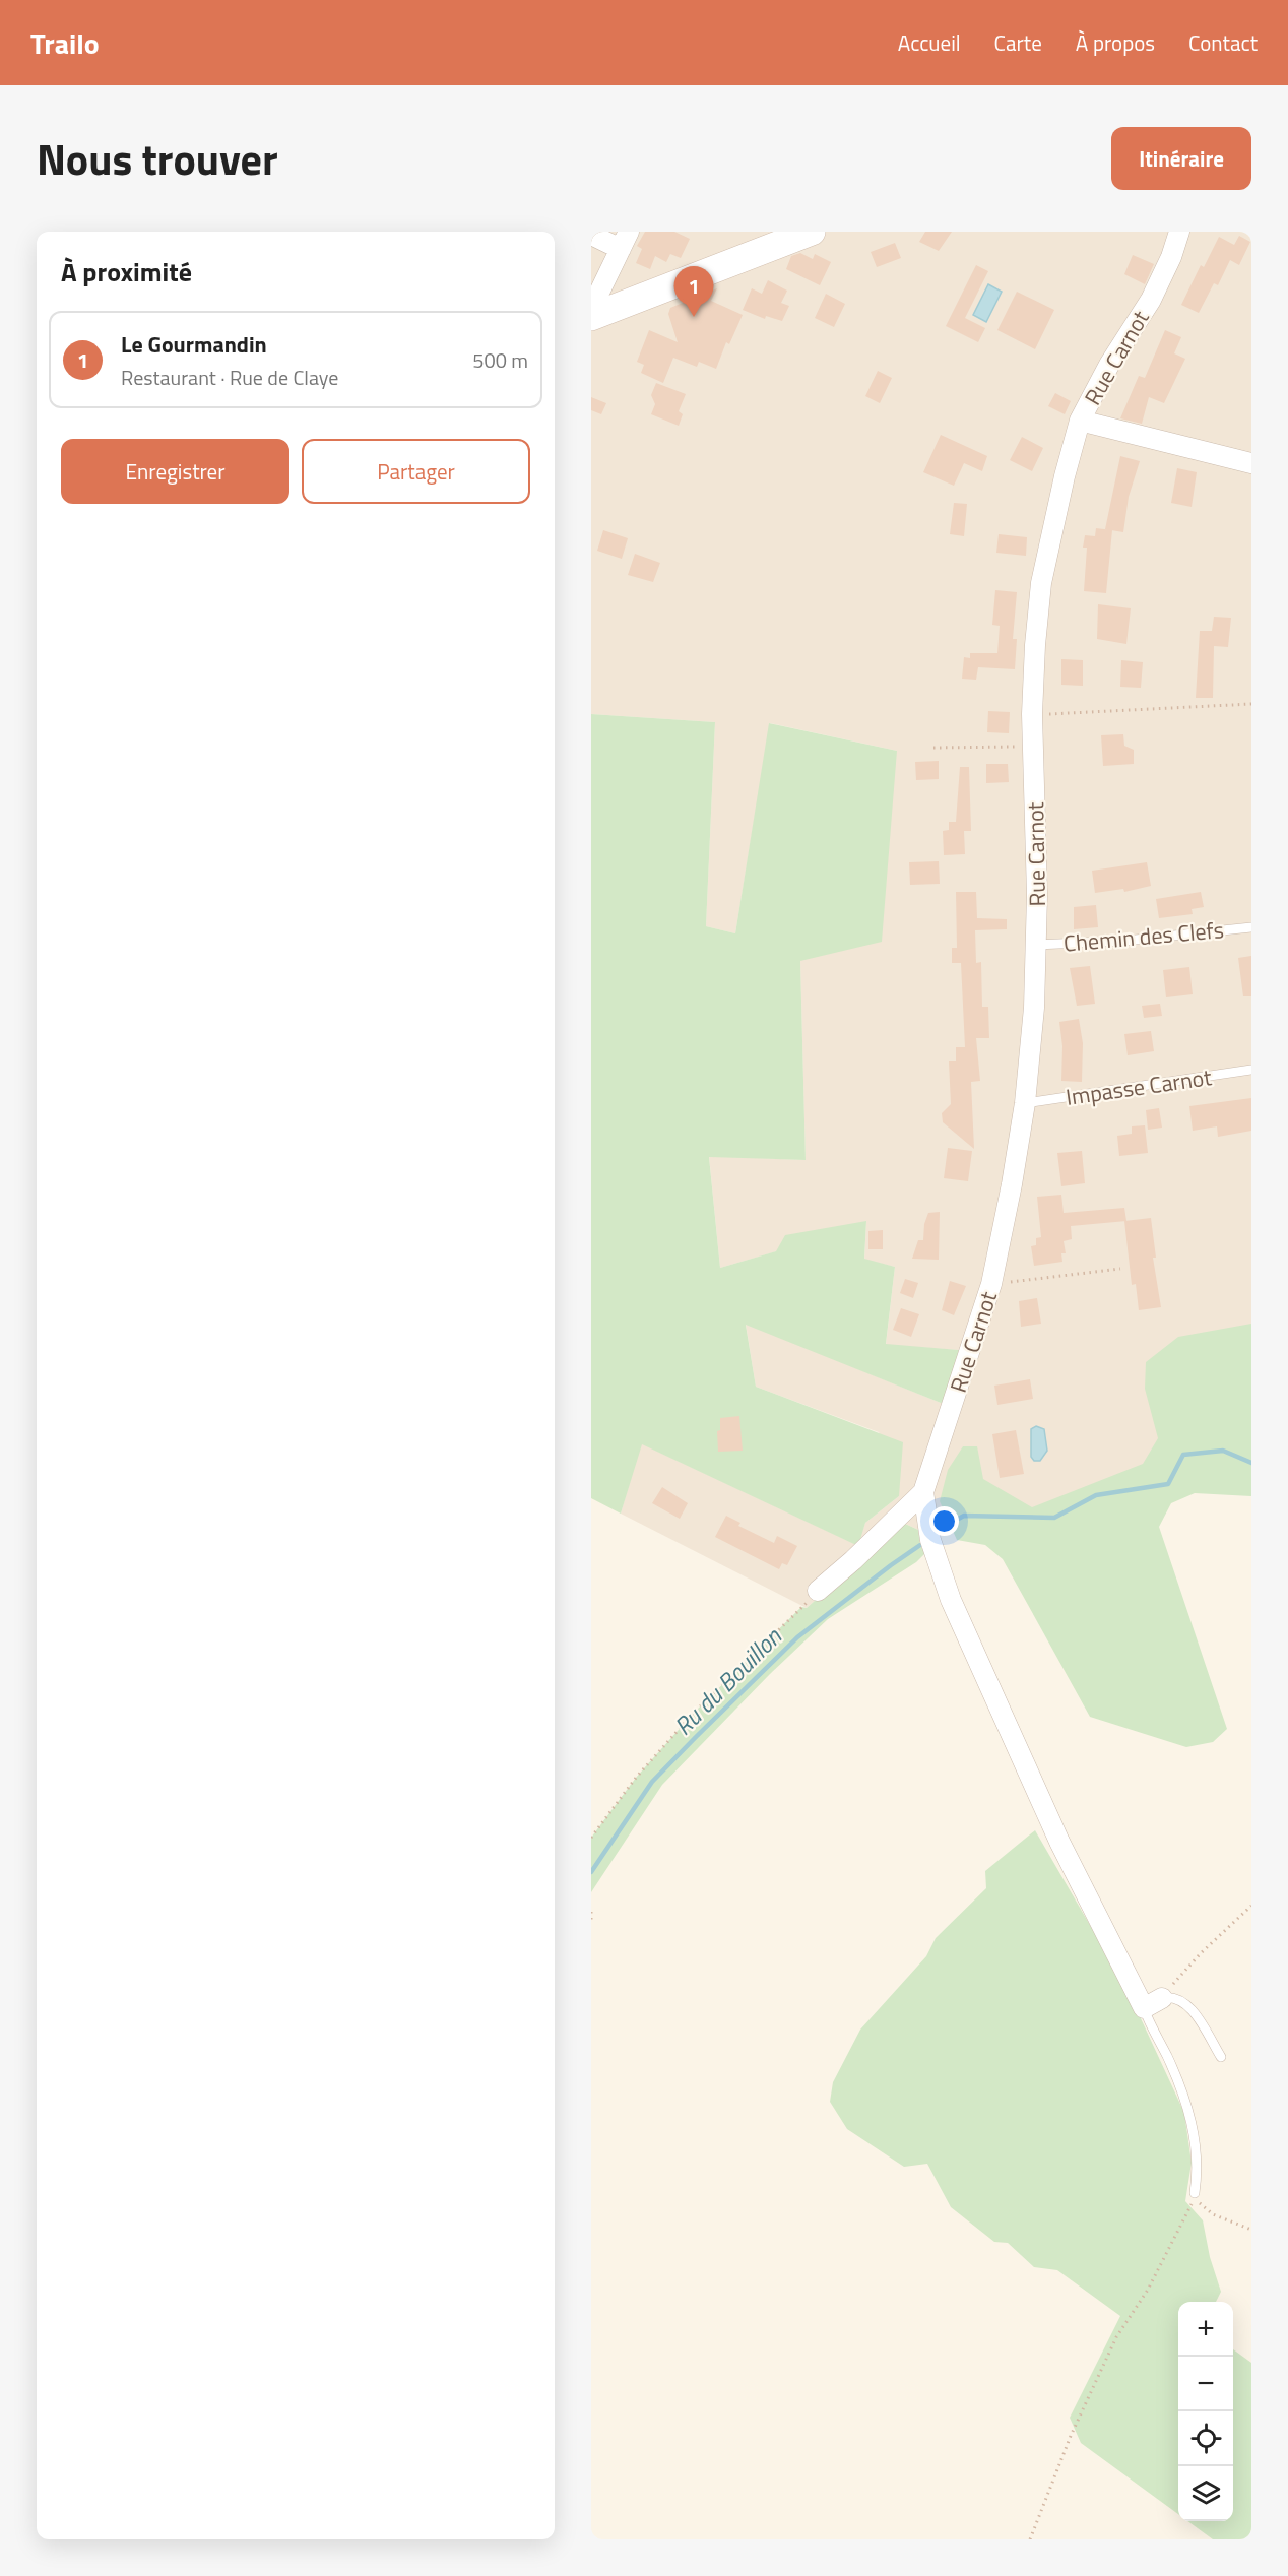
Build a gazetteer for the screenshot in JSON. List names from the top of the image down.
{
  "streets": {
    "street": ["Rue Carnot"],
    "lane": ["Chemin des Clefs", "Impasse Carnot"]
  },
  "crossings": [
    ["Rue Carnot", "Chemin des Clefs"],
    ["Rue Carnot", "Impasse Carnot"]
  ],
  "water": ["Ru du Bouillon"],
  "page": {
    "header": "Trailo",
    "nav": [
      "Accueil",
      "Carte",
      "À propos",
      "Contact"
    ],
    "title": "Nous trouver",
    "buttons": [
      "Itinéraire",
      ["Enregistrer", "Partager"]
    ],
    "heading": "À proximité",
    "pins": "1",
    "list": [
      {
        "mark": "1",
        "name": "Le Gourmandin",
        "note": "Restaurant · Rue de Claye",
        "value": "500 m"
      }
    ],
    "map_buttons": ["+", "−"]
  }
}
